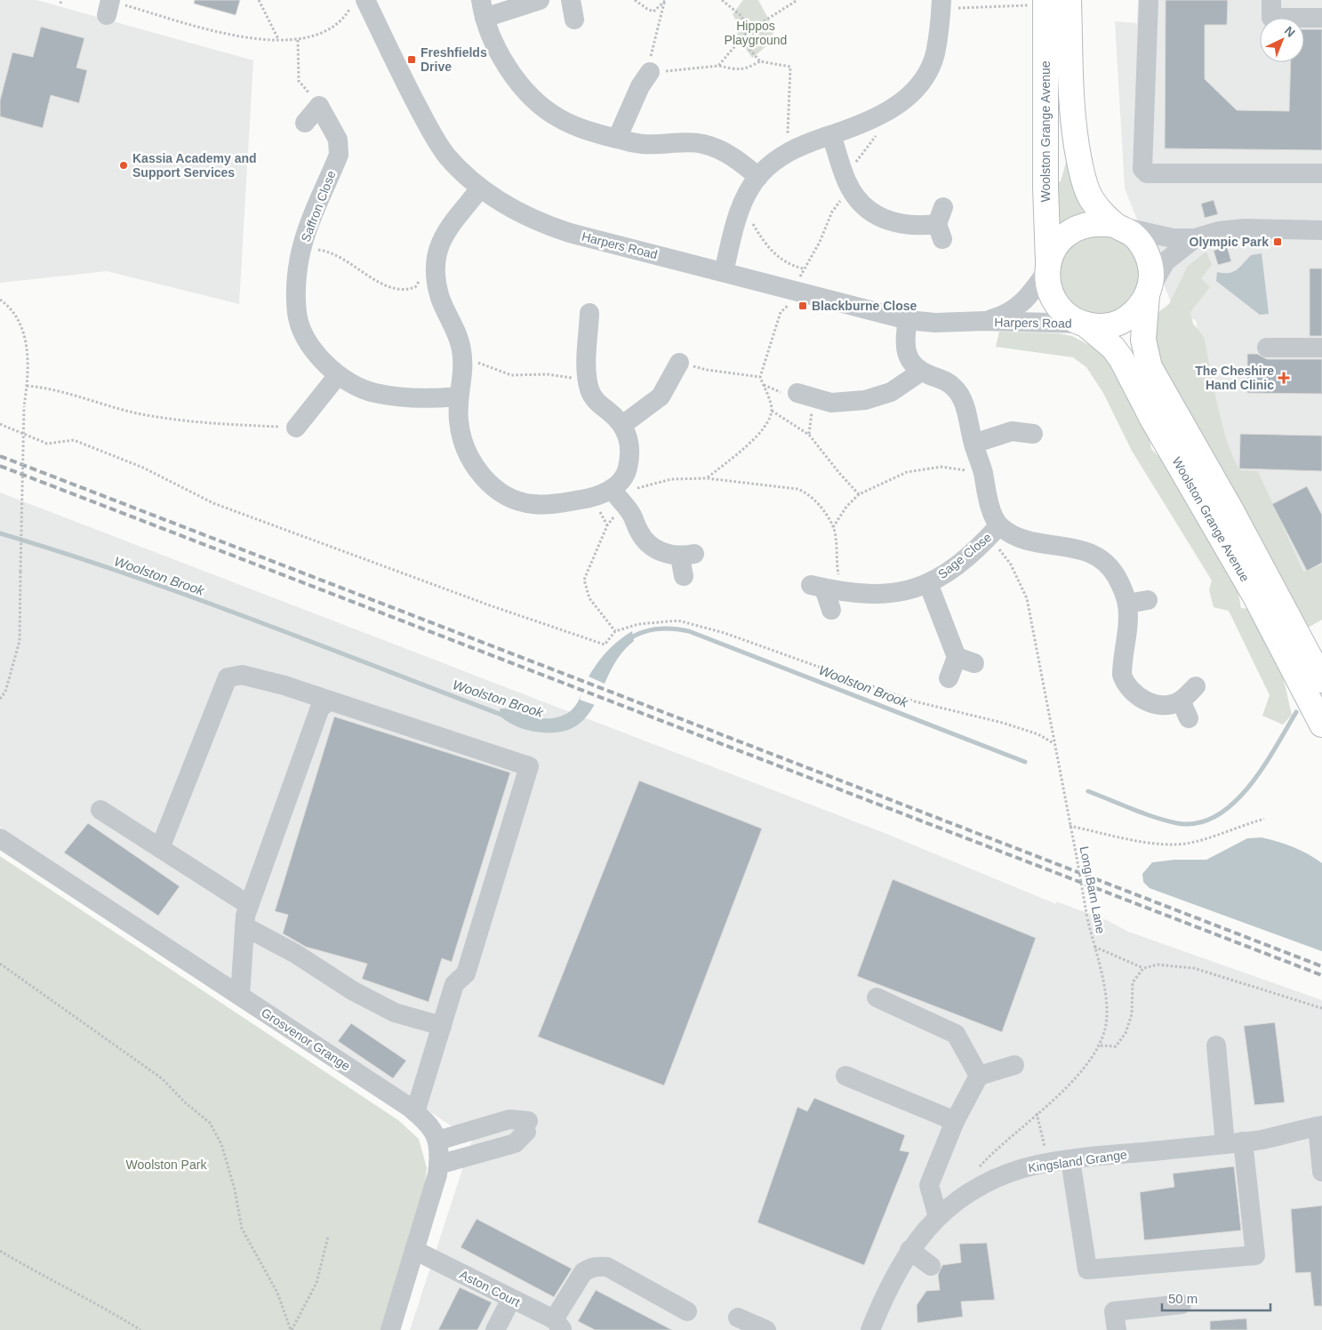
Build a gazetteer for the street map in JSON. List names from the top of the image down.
{
  "streets": {
    "main road": ["Woolston Grange Avenue"],
    "street": [
      "Saffron Close",
      "Harpers Road",
      "Sage Close",
      "Grosvenor Grange",
      "Kingsland Grange",
      "Aston Court"
    ],
    "path": ["Long Barn Lane"]
  },
  "crossings": [
    ["Woolston Grange Avenue", "Harpers Road"],
    ["Sage Close", "Long Barn Lane"],
    ["Grosvenor Grange", "Aston Court"]
  ],
  "water": ["Woolston Brook"],
  "parks": ["Hippos Playground", "Woolston Park"],
  "places": {
    "transit": ["Freshfields Drive", "Olympic Park", "Blackburne Close"],
    "other": ["Kassia Academy and Support Services"],
    "health": ["The Cheshire Hand Clinic"]
  },
  "scale_bar": "50 m",
  "north": "top right"
}
